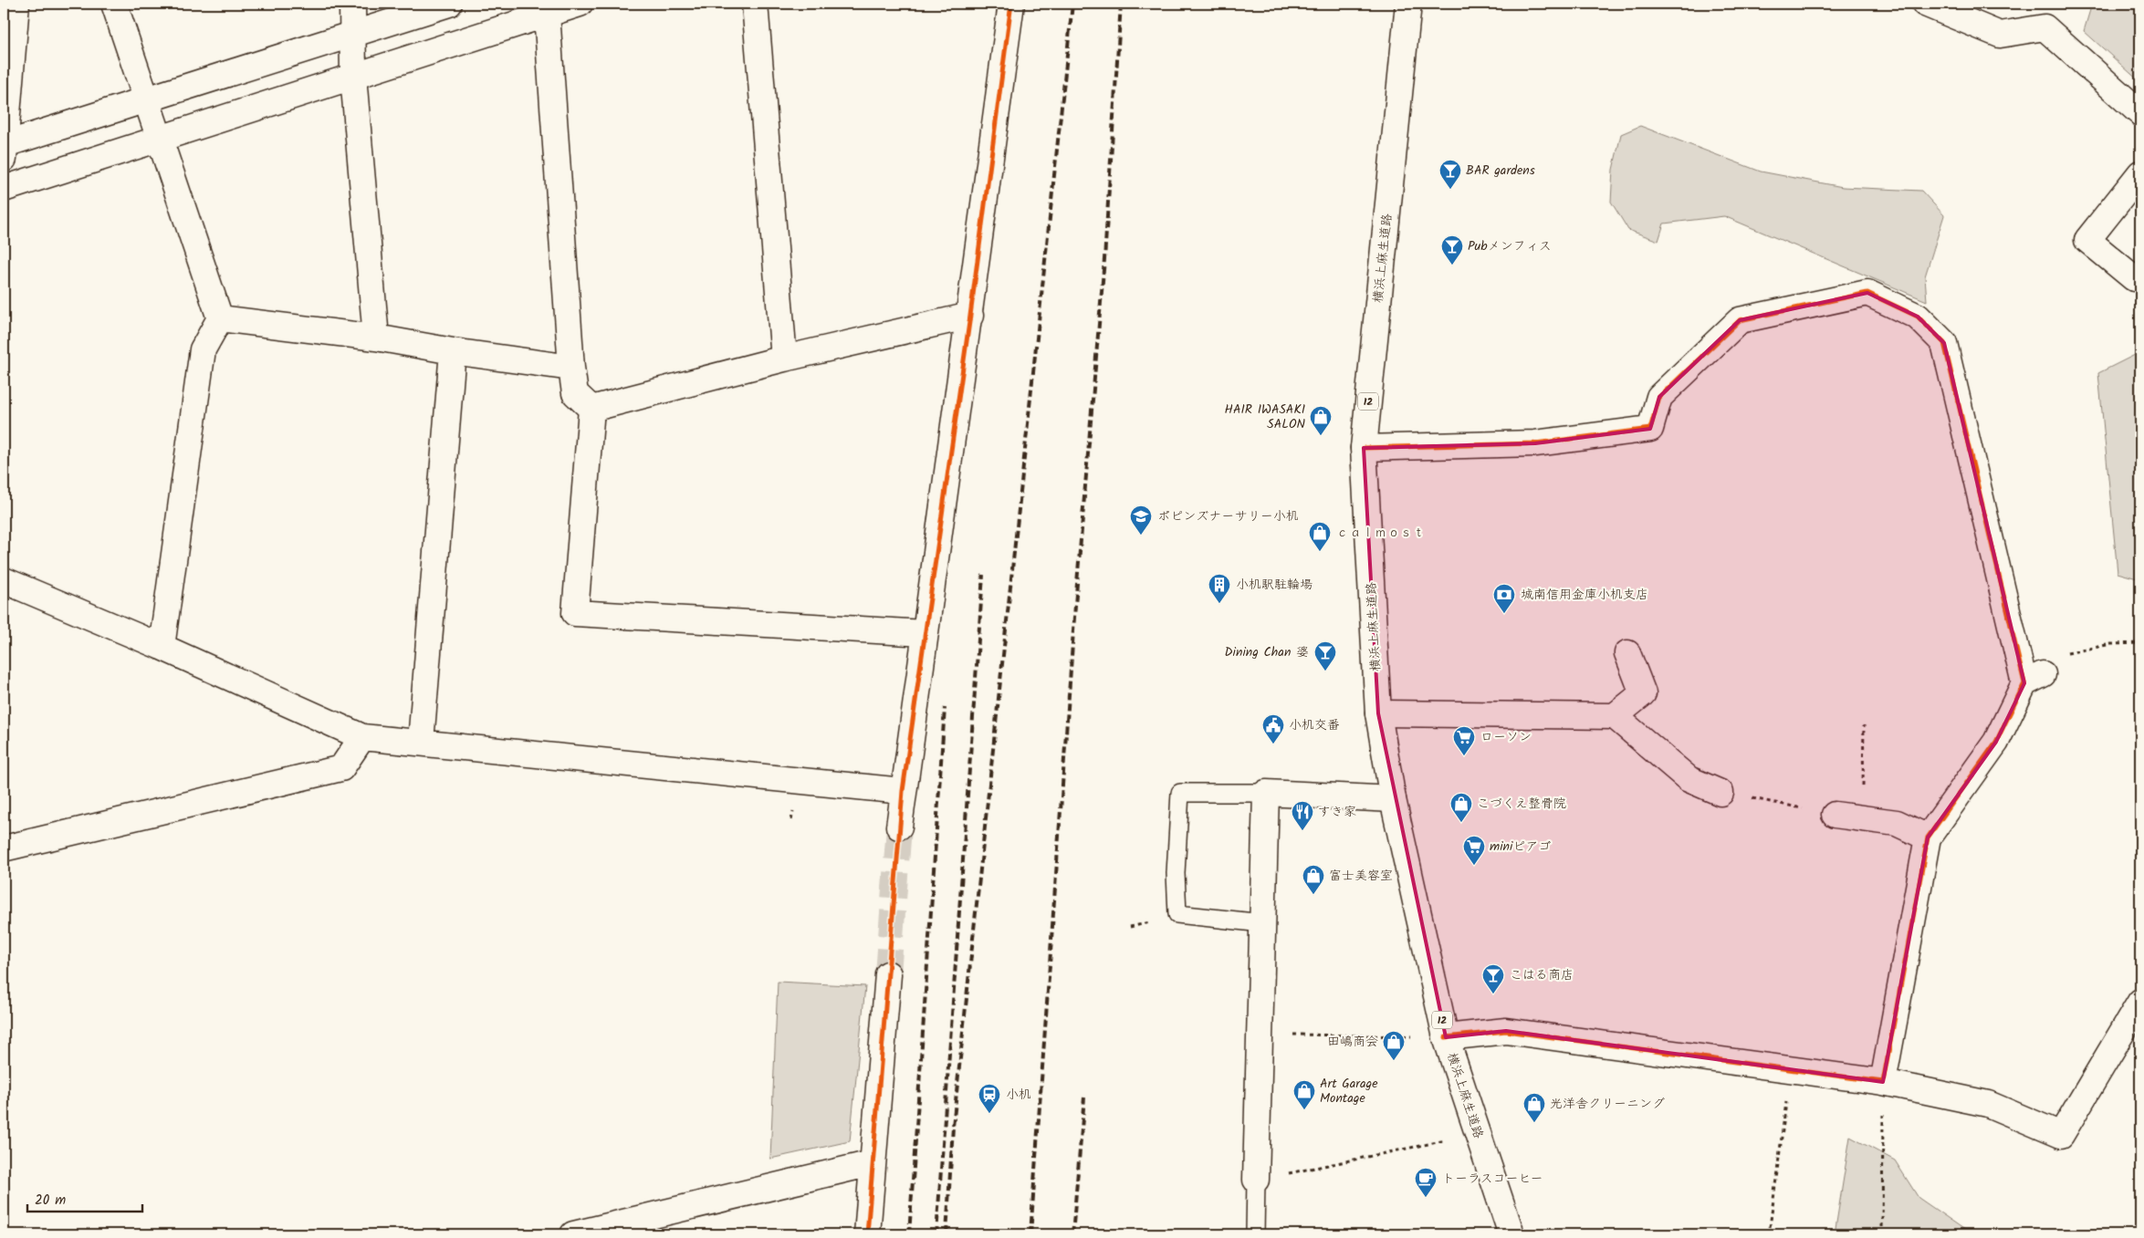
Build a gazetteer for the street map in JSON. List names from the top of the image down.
{
  "streets": {
    "street": ["横浜上麻生道路", "12"]
  },
  "places": {
    "bar": [
      "BAR gardens",
      "Pubメンフィス",
      "Dining Chan 婆",
      "こはる商店"
    ],
    "shop": [
      "HAIR IWASAKI SALON",
      "ｃａｌｍｏｓｔ",
      "こづくえ整骨院",
      "富士美容室",
      "田嶋商会",
      "Art Garage Montage",
      "光洋舎クリーニング"
    ],
    "school or university": ["ポピンズナーサリー小机"],
    "building": ["小机駅駐輪場"],
    "bank": ["城南信用金庫小机支店"],
    "public building": ["小机交番"],
    "supermarket": ["ローソン", "miniピアゴ"],
    "restaurant": ["すき家"],
    "station": ["小机"],
    "cafe": ["トーラスコーヒー"]
  },
  "scale_bar": "20 m"
}
